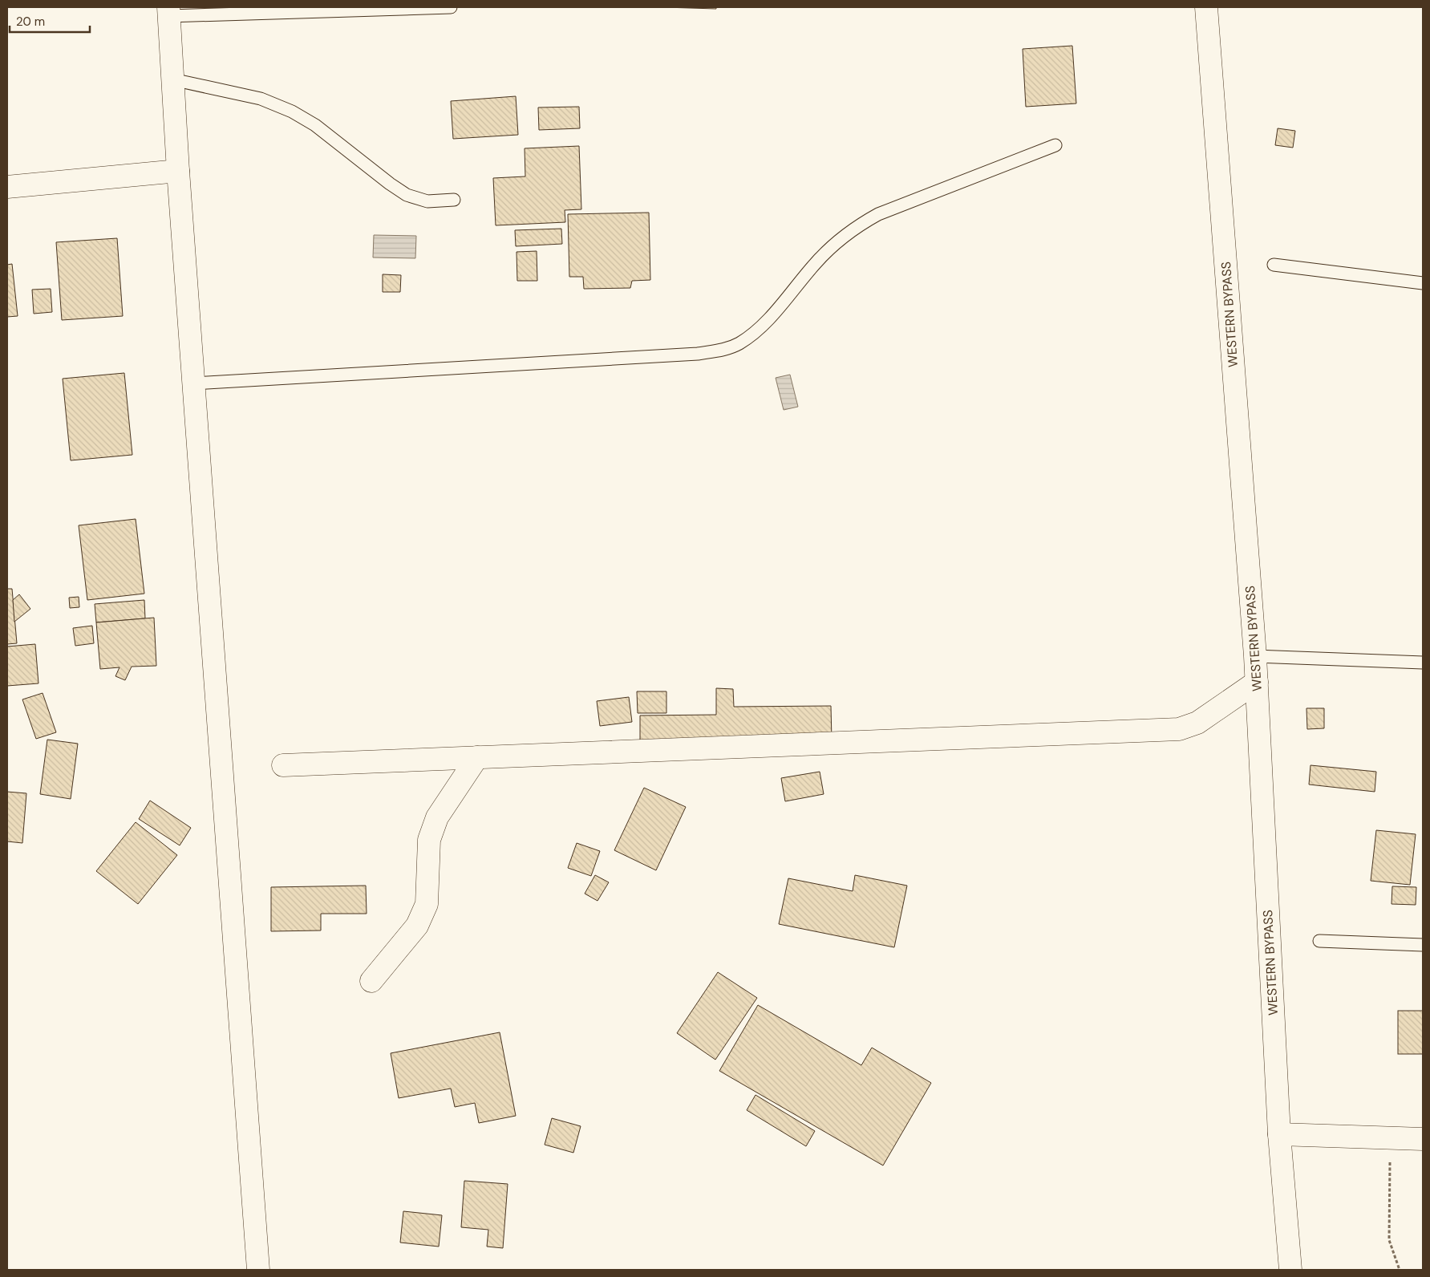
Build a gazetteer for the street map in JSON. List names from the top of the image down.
{
  "streets": {
    "street": ["WESTERN BYPASS"]
  },
  "scale_bar": "20 m"
}
